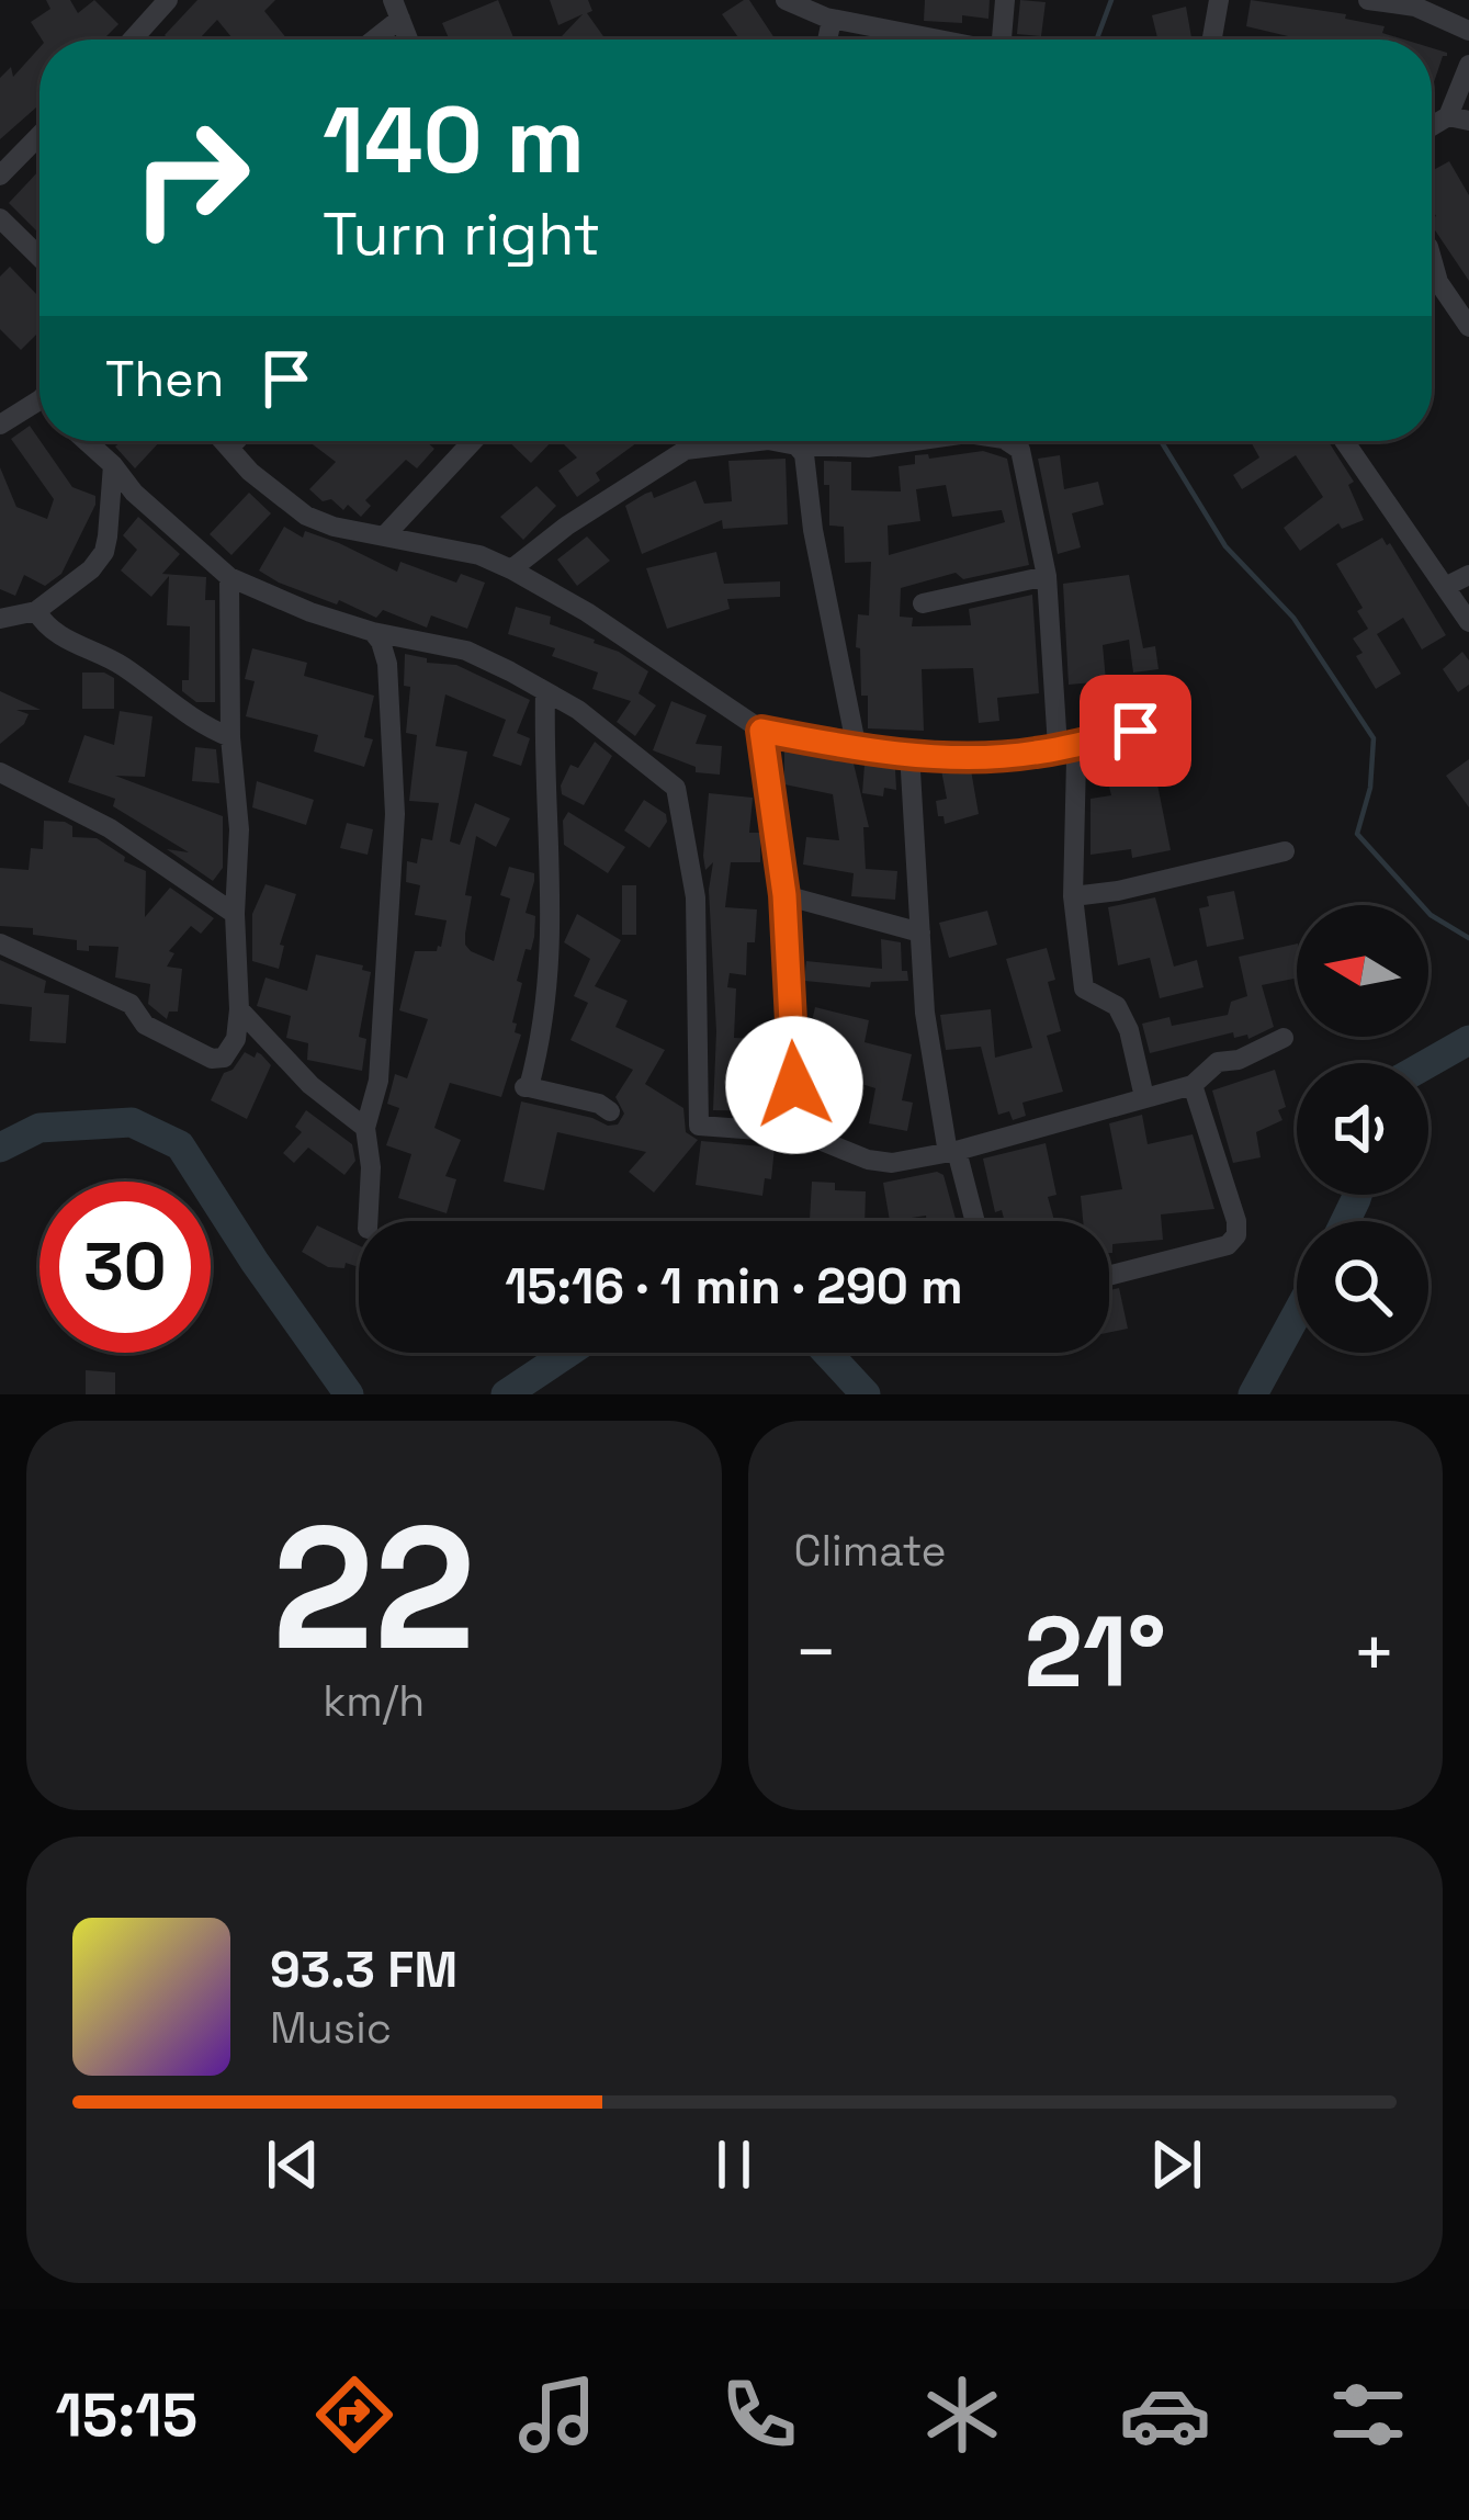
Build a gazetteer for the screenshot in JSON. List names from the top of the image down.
{
  "north": "left",
  "page": {
    "turn": ["140 m", "Turn right"],
    "then": "Then",
    "limit": "30",
    "trip": "15:16 · 1 min · 290 m",
    "tile": [
      ["22", "km/h"],
      "Climate"
    ],
    "heat": ["−", "21°", "+"],
    "song": ["93.3 FM", "Music"],
    "tabs": "15:15"
  }
}
